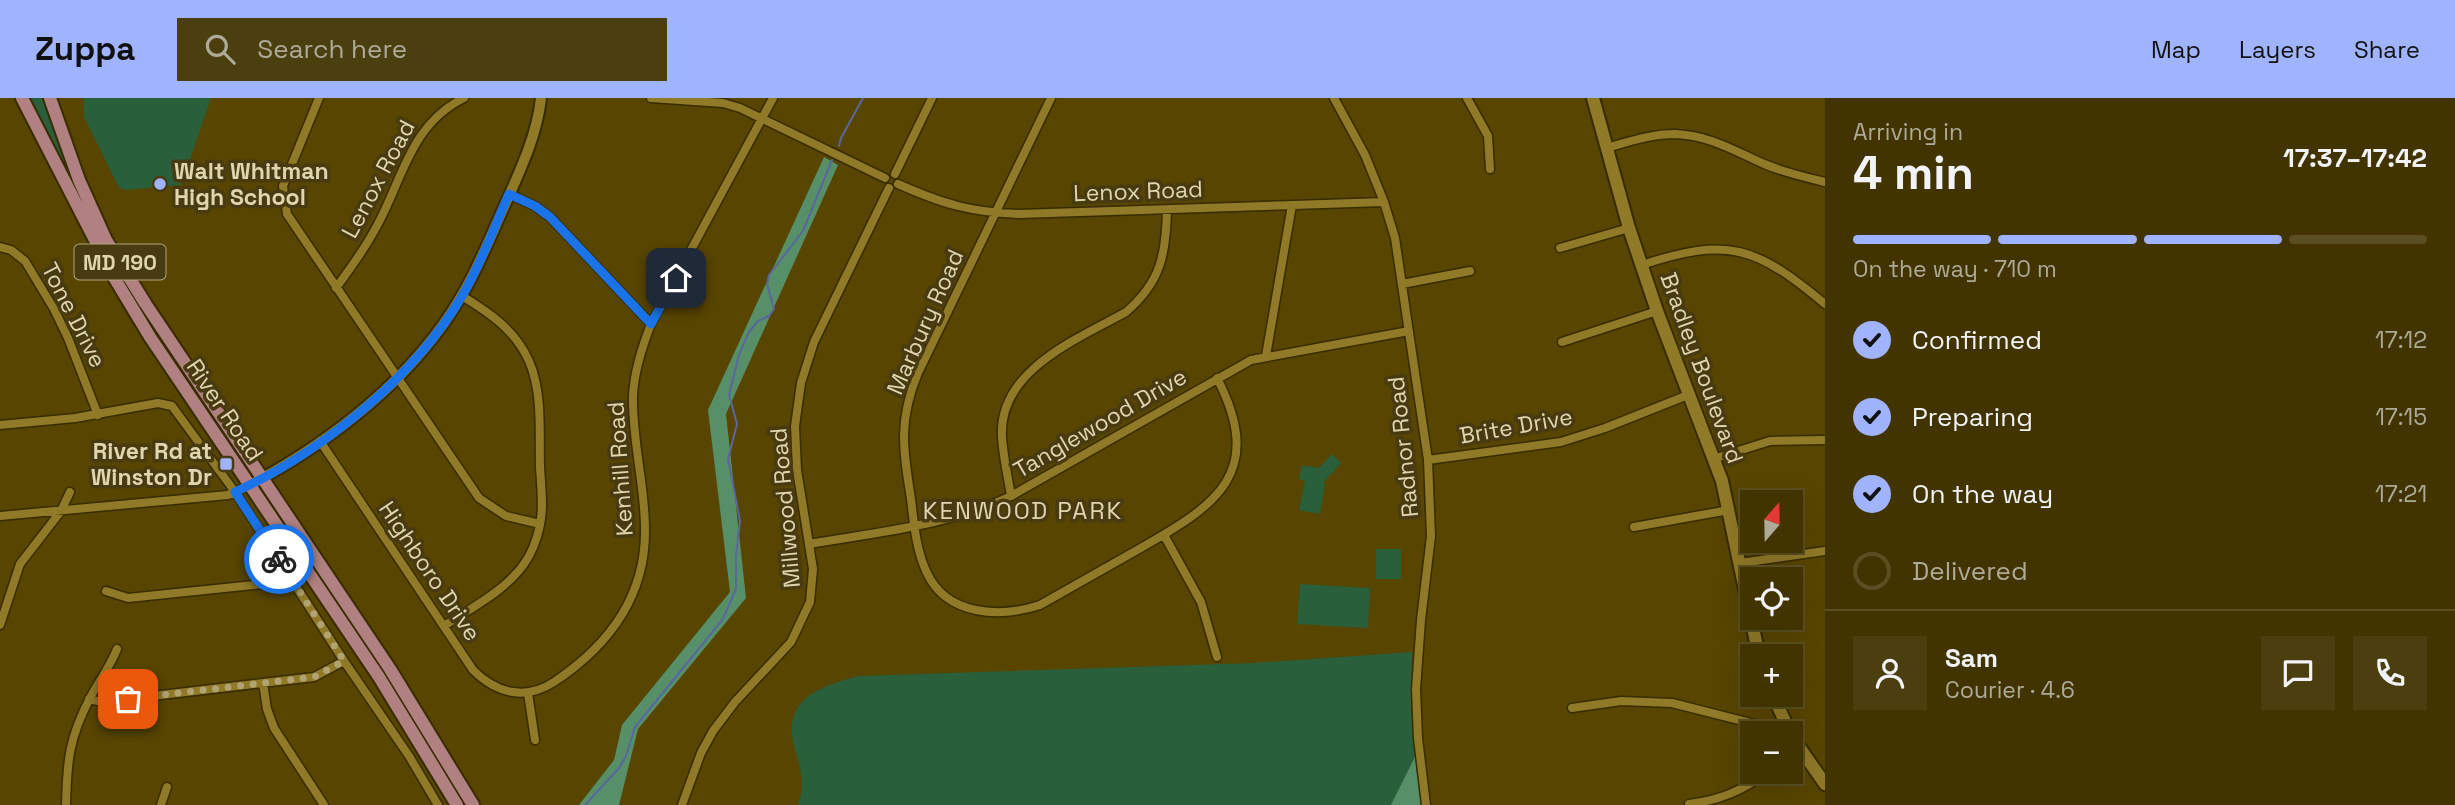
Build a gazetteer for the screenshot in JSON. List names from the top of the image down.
{
  "streets": {
    "main road": ["MD 190", "Bradley Boulevard", "River Road"],
    "street": [
      "Lenox Road",
      "Tone Drive",
      "Marbury Road",
      "Tanglewood Drive",
      "Brite Drive",
      "Radnor Road",
      "Kenhill Road",
      "Millwood Road",
      "Highboro Drive"
    ]
  },
  "crossings": [
    ["Lenox Road", "Marbury Road"],
    ["Lenox Road", "Radnor Road"],
    ["Lenox Road", "Millwood Road"],
    ["Marbury Road", "Tanglewood Drive"],
    ["Bradley Boulevard", "Brite Drive"],
    ["Tanglewood Drive", "Radnor Road"],
    ["Tanglewood Drive", "Millwood Road"],
    ["Brite Drive", "Radnor Road"],
    ["Kenhill Road", "Highboro Drive"]
  ],
  "districts": ["KENWOOD PARK"],
  "places": {
    "other": ["Walt Whitman High School"],
    "transit": ["River Rd at Winston Dr"]
  },
  "north": "top",
  "page": {
    "header": "Zuppa",
    "search": "Search here",
    "nav": ["Map", "Layers", "Share"],
    "heading": ["4 min", "Arriving in", "17:37–17:42"],
    "panel": ["Sam", "Courier · 4.6"],
    "bar": "On the way · 710 m",
    "list": [
      ["Confirmed", "17:12"],
      ["Preparing", "17:15"],
      ["On the way", "17:21"],
      "Delivered"
    ],
    "map_buttons": ["+", "−"]
  }
}
